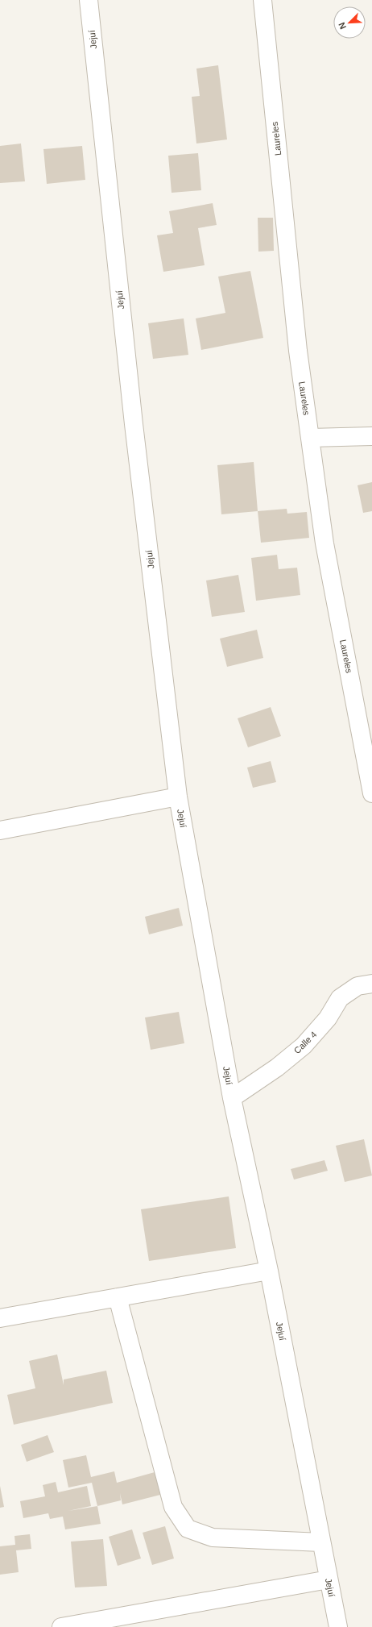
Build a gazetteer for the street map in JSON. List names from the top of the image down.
{
  "streets": {
    "street": ["Jejuí", "Laureles", "Calle 4"]
  },
  "crossings": [
    ["Jejuí", "Calle 4"]
  ],
  "north": "bottom left"
}
